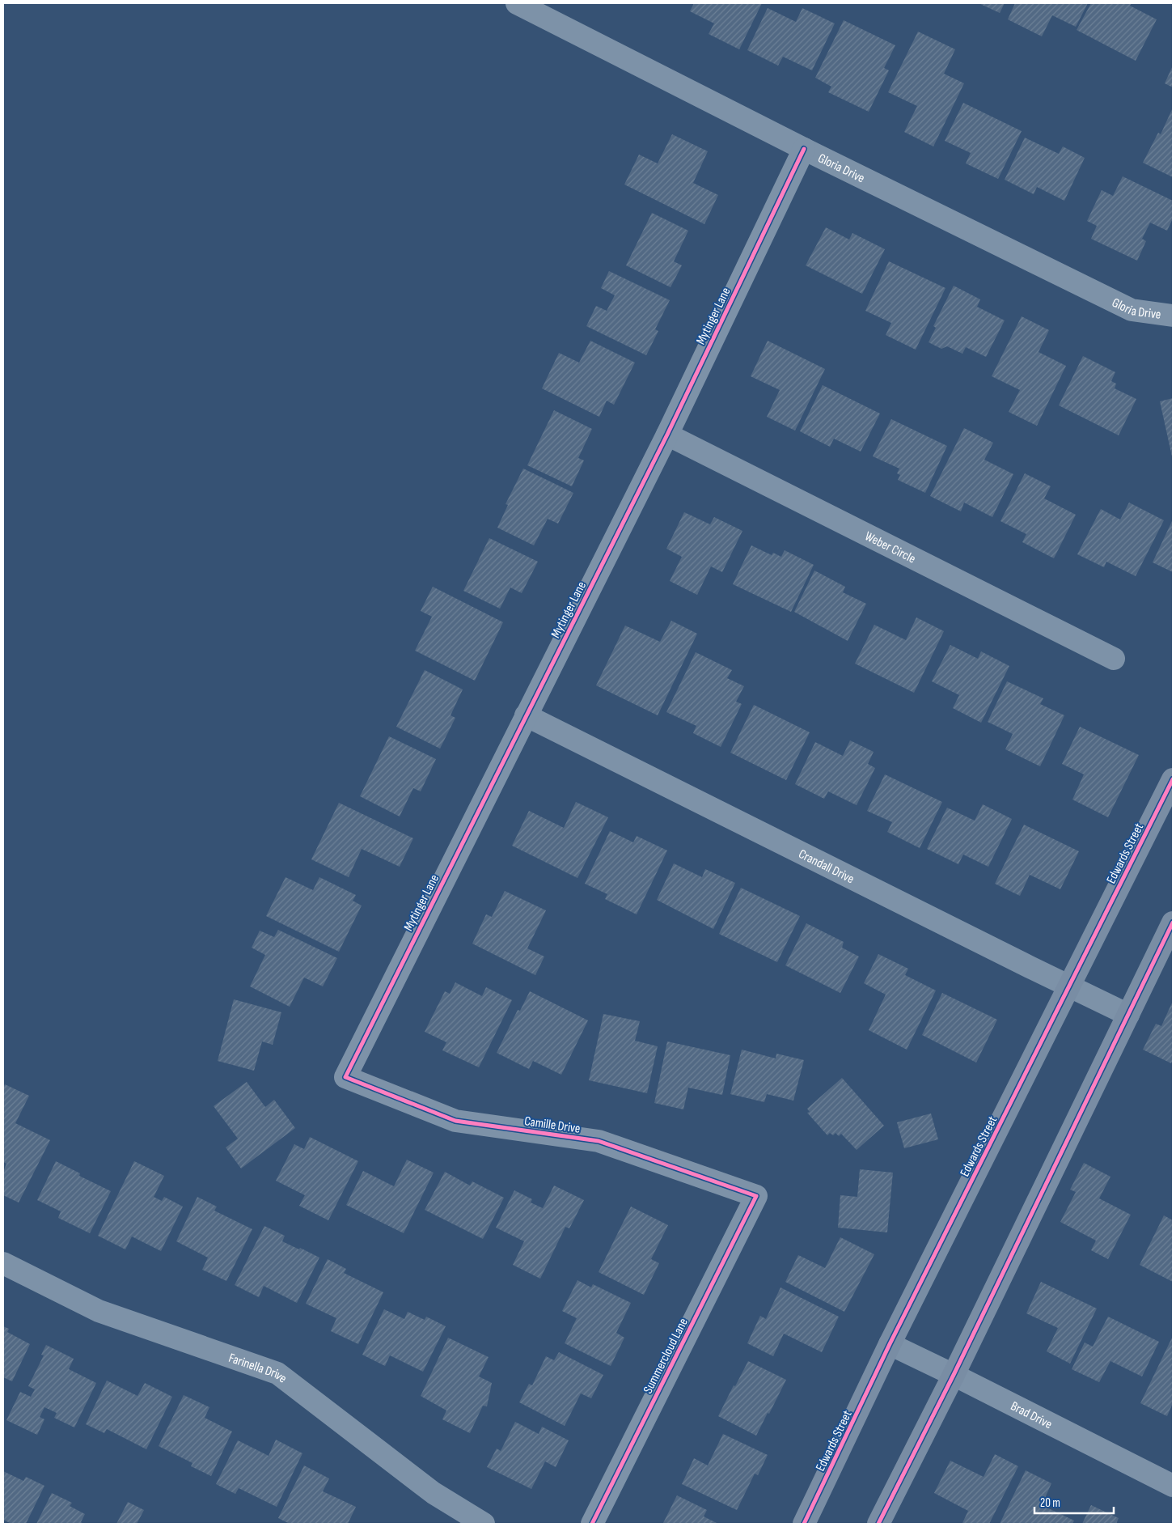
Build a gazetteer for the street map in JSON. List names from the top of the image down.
{
  "streets": {
    "main road": ["Edwards Street"],
    "street": [
      "Gloria Drive",
      "Mytinger Lane",
      "Weber Circle",
      "Crandall Drive",
      "Camille Drive",
      "Summercloud Lane",
      "Farinella Drive",
      "Brad Drive"
    ]
  },
  "crossings": [
    ["Gloria Drive", "Mytinger Lane"],
    ["Mytinger Lane", "Weber Circle"],
    ["Mytinger Lane", "Crandall Drive"],
    ["Mytinger Lane", "Camille Drive"],
    ["Edwards Street", "Crandall Drive"],
    ["Edwards Street", "Brad Drive"],
    ["Camille Drive", "Summercloud Lane"]
  ],
  "scale_bar": "20 m"
}
